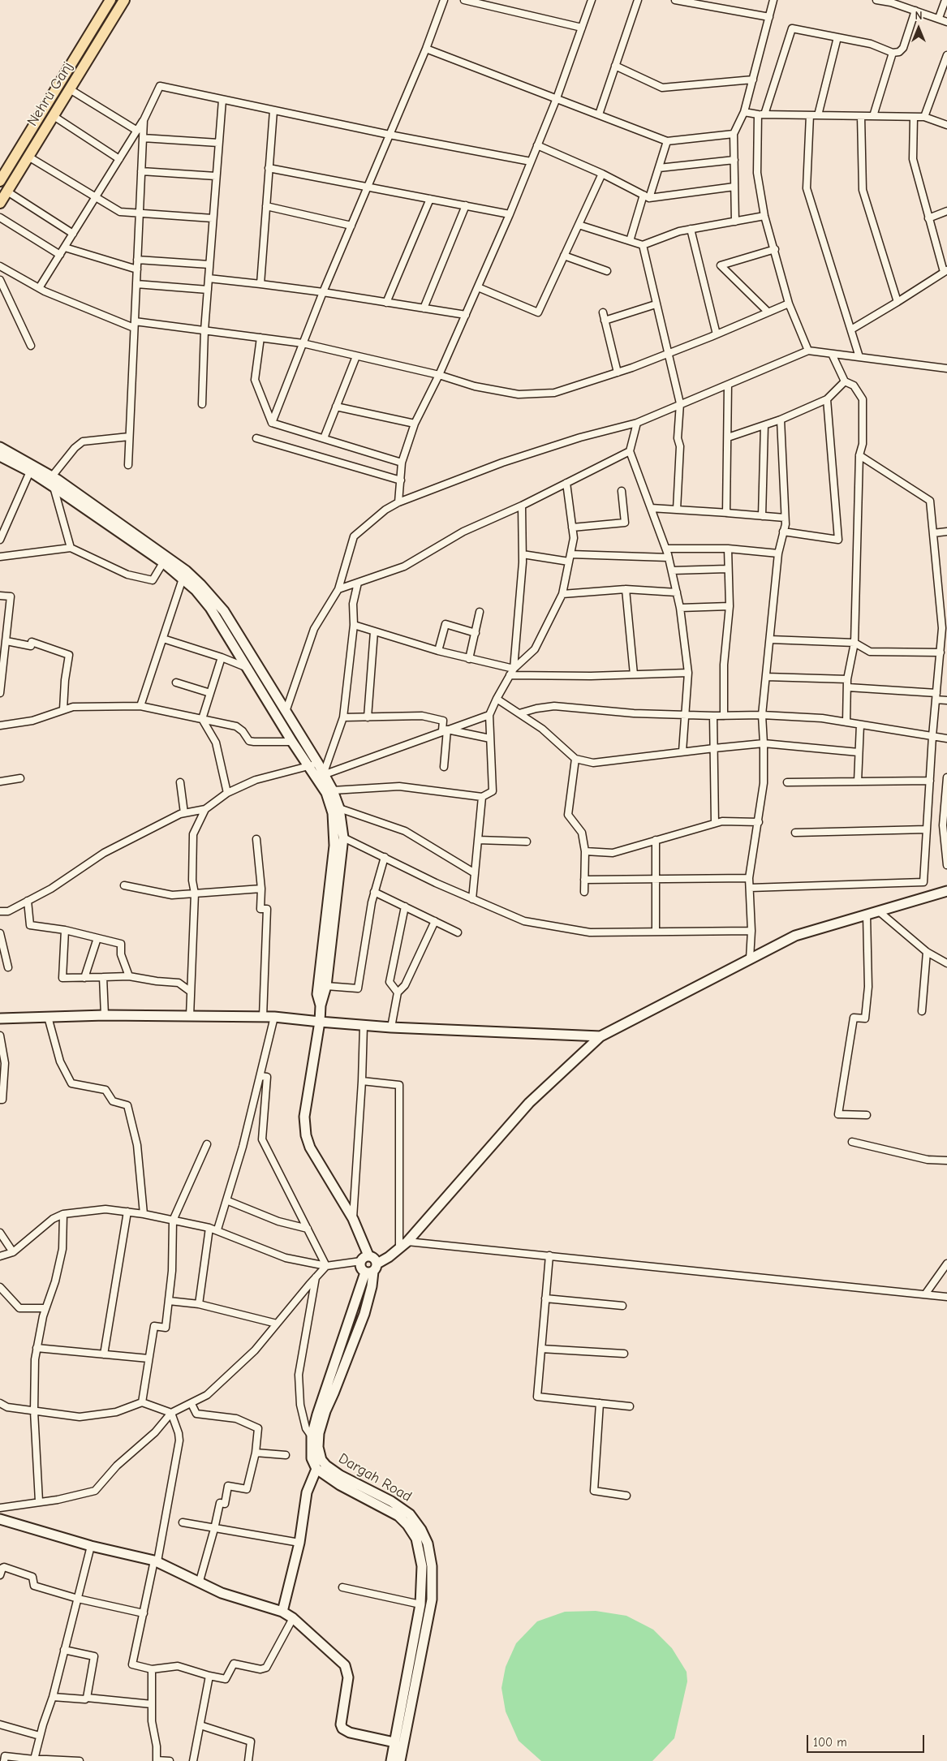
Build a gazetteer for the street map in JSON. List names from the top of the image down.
{
  "streets": {
    "main road": ["Nehru Ganj", "Dargah Road"]
  },
  "scale_bar": "100 m",
  "north": "top"
}
